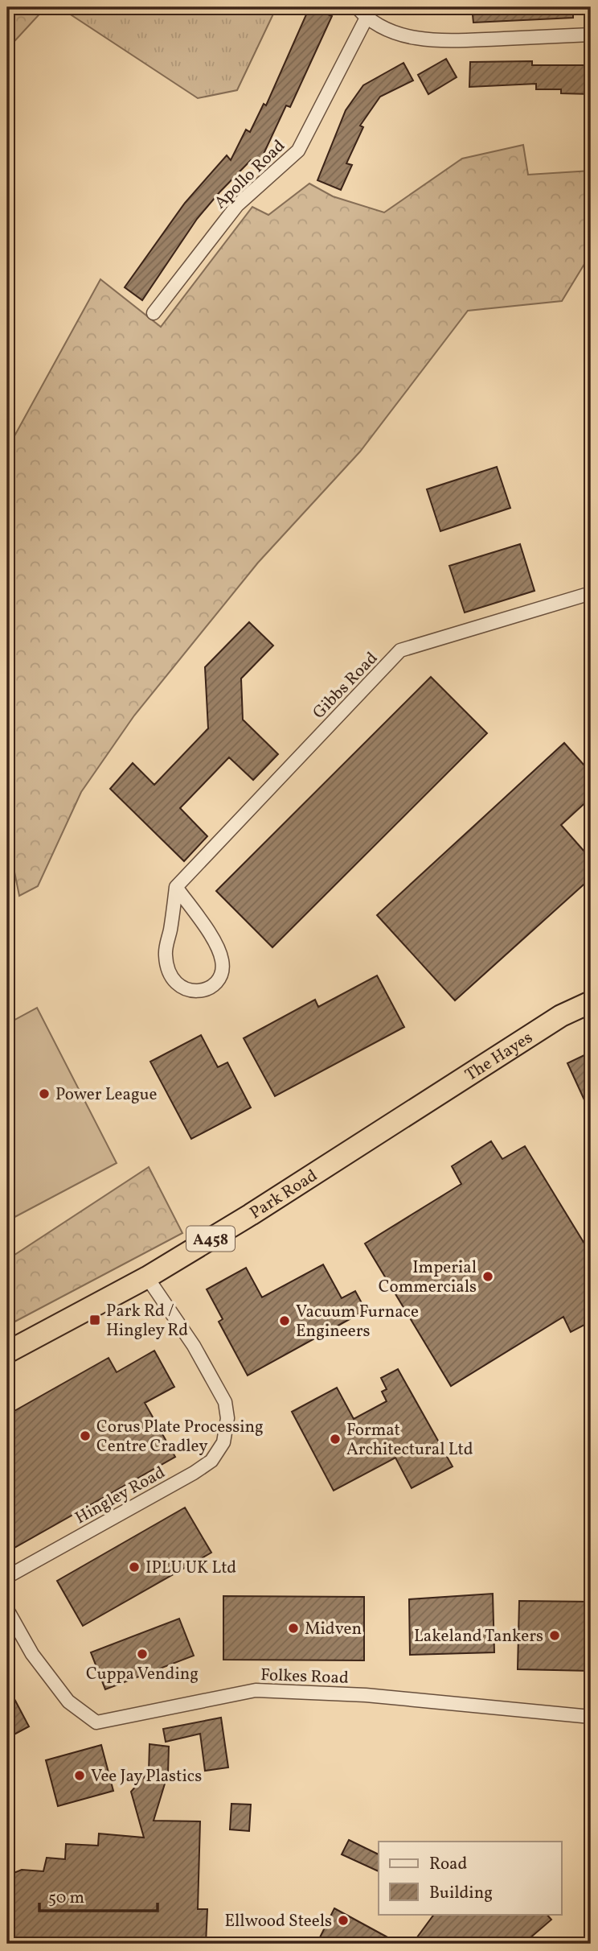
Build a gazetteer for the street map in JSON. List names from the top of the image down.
{
  "streets": {
    "highway": ["The Hayes", "Park Road", "A458"],
    "street": [
      "Apollo Road",
      "Gibbs Road",
      "Hingley Road",
      "Folkes Road"
    ]
  },
  "crossings": [
    ["The Hayes", "Park Road"],
    ["Park Road", "Hingley Road"]
  ],
  "places": {
    "other": [
      "Power League",
      "Imperial Commercials",
      "Vacuum Furnace Engineers",
      "Corus Plate Processing Centre Cradley",
      "Format Architectural Ltd",
      "IPLU UK Ltd",
      "Midven",
      "Lakeland Tankers",
      "Cuppa Vending",
      "Vee Jay Plastics",
      "Ellwood Steels"
    ],
    "transit": ["Park Rd / Hingley Rd"]
  },
  "legend": ["Road", "Building"],
  "scale_bar": "50 m"
}
